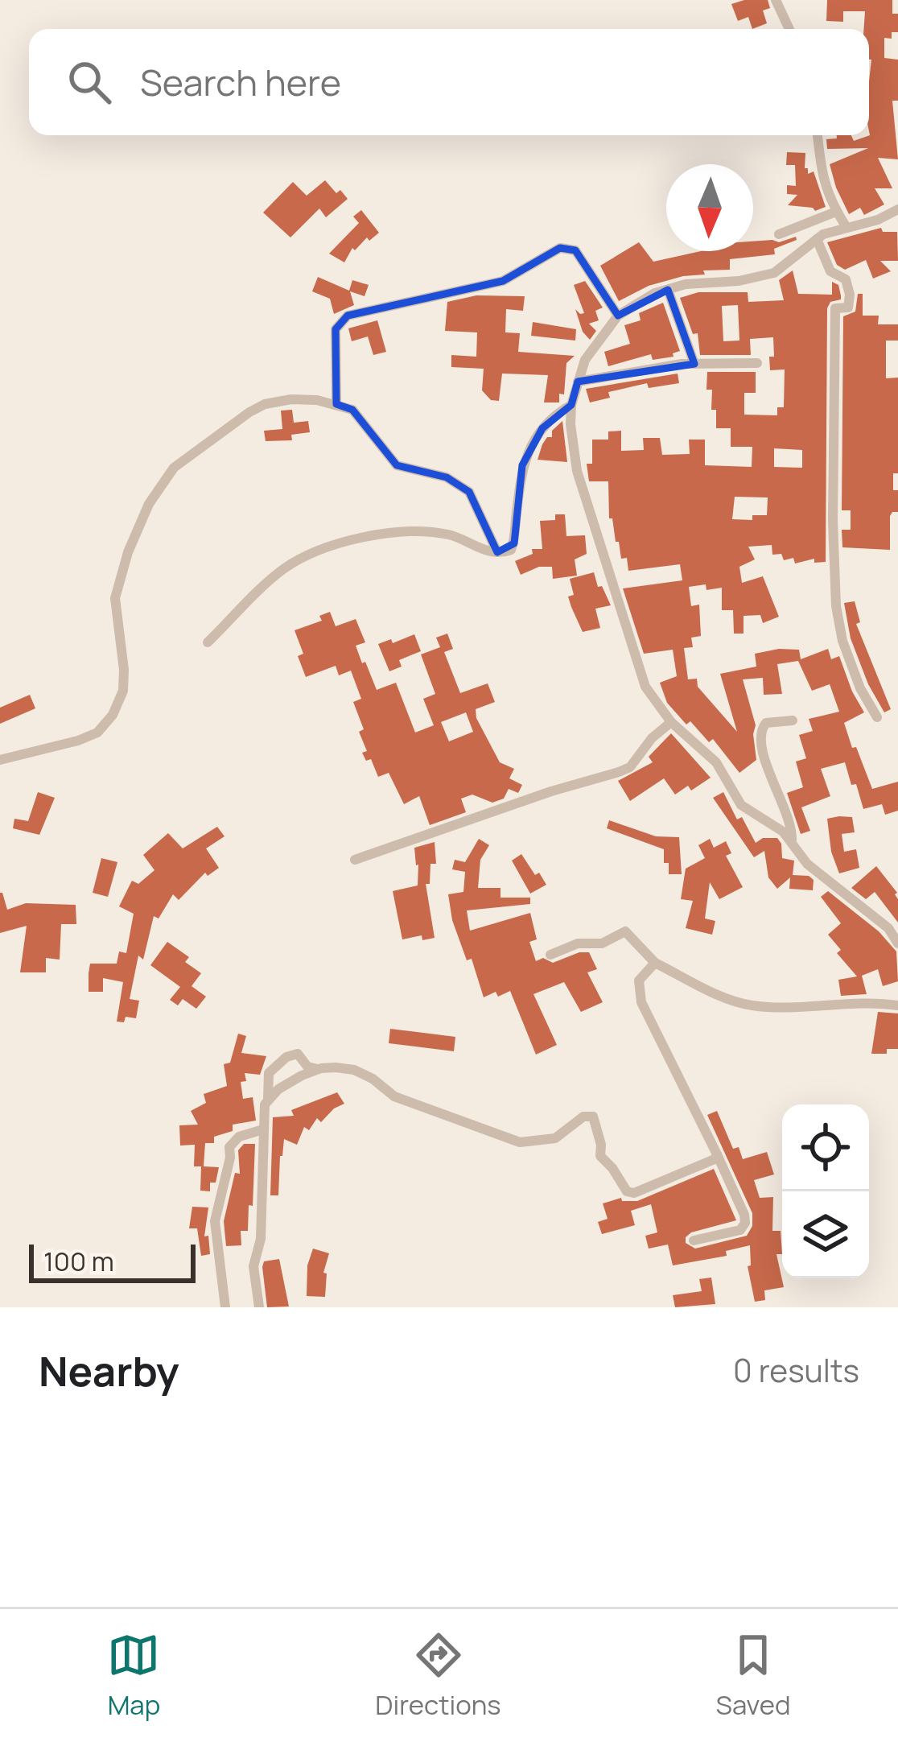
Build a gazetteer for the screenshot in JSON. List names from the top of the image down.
{
  "scale_bar": "100 m",
  "north": "bottom",
  "page": {
    "search": "Search here",
    "scale": "100 m",
    "heading": ["Nearby", "0 results"],
    "nav": ["Map", "Directions", "Saved"]
  }
}
